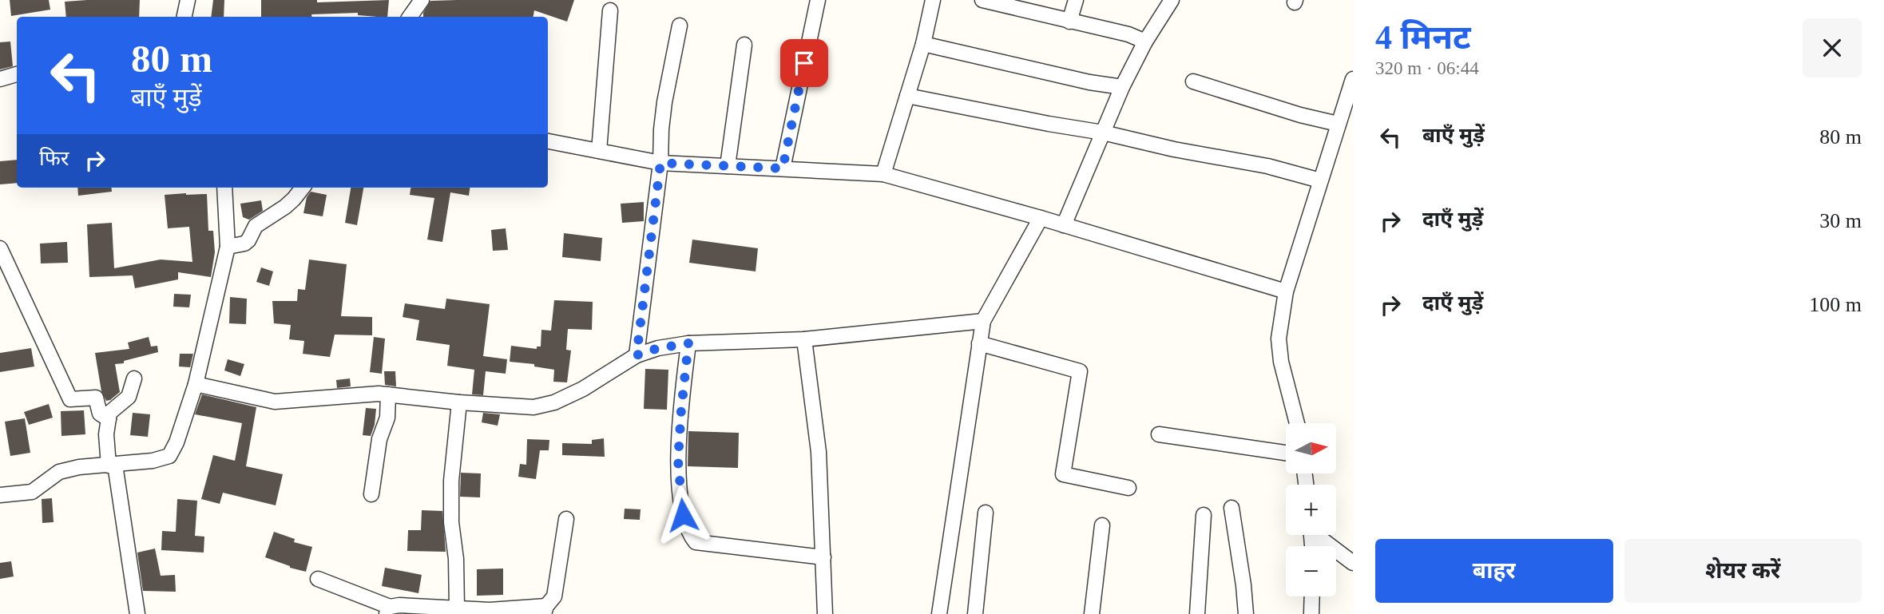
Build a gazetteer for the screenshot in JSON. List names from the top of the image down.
{
  "north": "right",
  "page": {
    "heading": ["4 मिनट", "320 m · 06:44"],
    "turn": ["80 m", "बाएँ मुड़ें"],
    "list": [
      {
        "name": "बाएँ मुड़ें",
        "value": "80 m"
      },
      {
        "name": "दाएँ मुड़ें",
        "value": "30 m"
      },
      {
        "name": "दाएँ मुड़ें",
        "value": "100 m"
      }
    ],
    "then": "फिर",
    "map_buttons": ["+", "−"],
    "buttons": ["बाहर", "शेयर करें"]
  }
}
